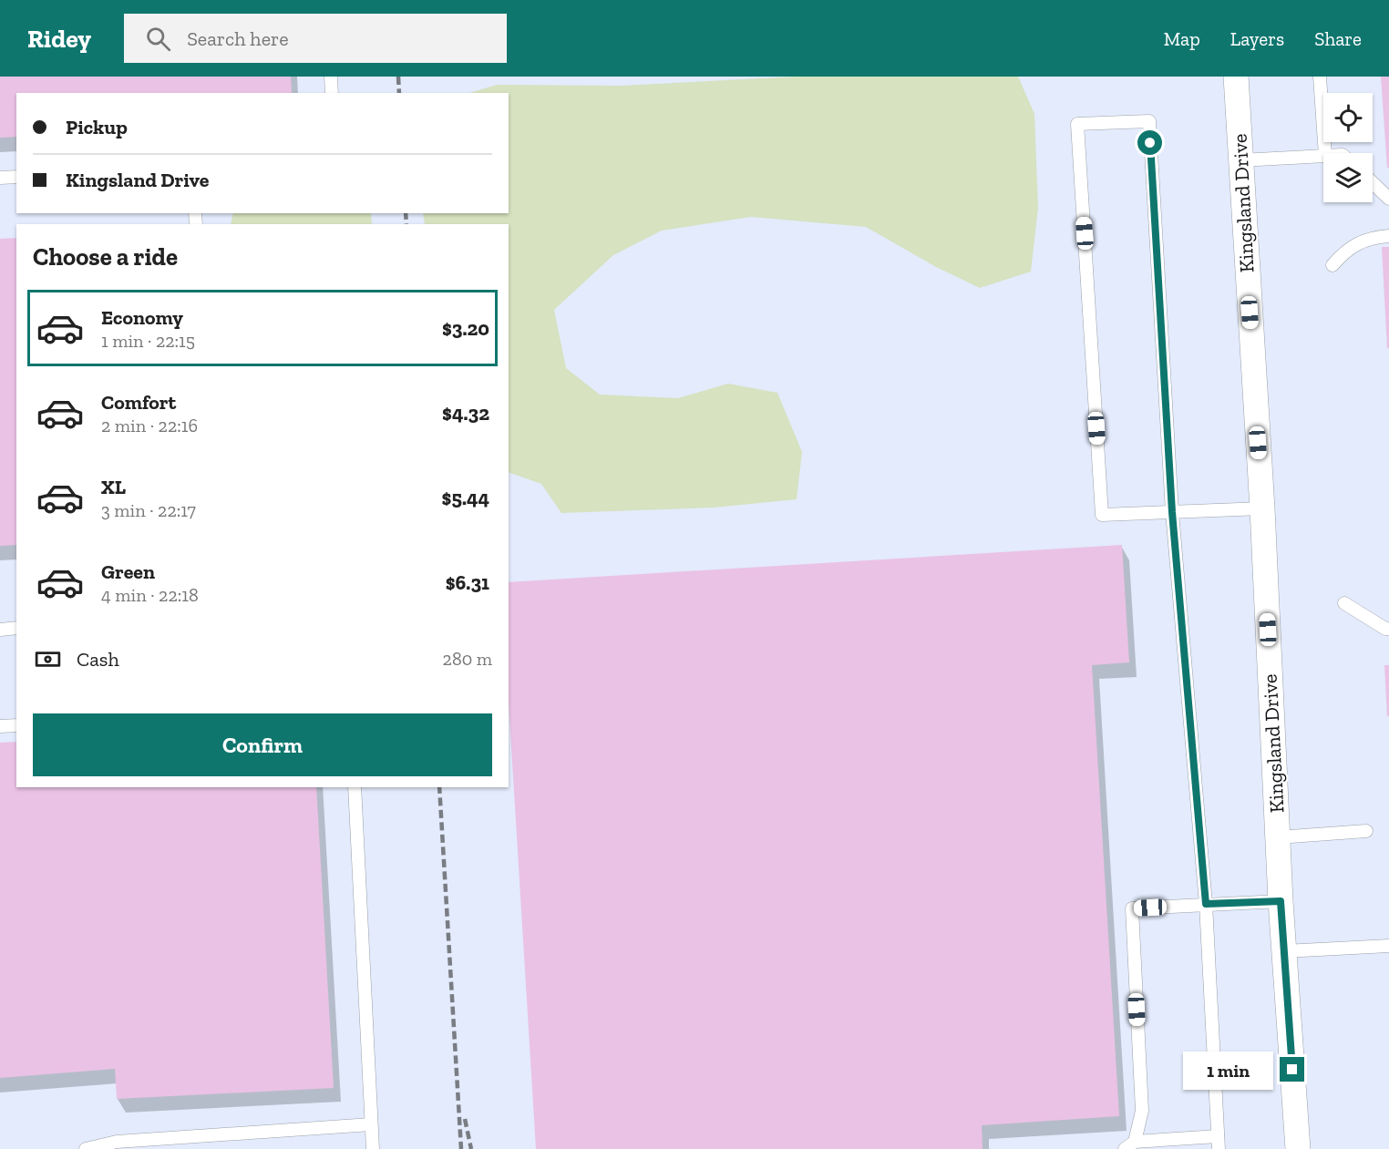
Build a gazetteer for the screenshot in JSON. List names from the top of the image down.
{
  "streets": {
    "street": ["Kingsland Drive"]
  },
  "page": {
    "header": "Ridey",
    "search": "Search here",
    "nav": ["Map", "Layers", "Share"],
    "banner": ["Pickup", "Kingsland Drive"],
    "heading": "Choose a ride",
    "list": [
      {
        "name": "Economy",
        "note": "1 min · 22:15",
        "value": "$3.20"
      },
      {
        "name": "Comfort",
        "note": "2 min · 22:16",
        "value": "$4.32"
      },
      {
        "name": "XL",
        "note": "3 min · 22:17",
        "value": "$5.44"
      },
      {
        "name": "Green",
        "note": "4 min · 22:18",
        "value": "$6.31"
      }
    ],
    "pay": ["Cash", "280 m"],
    "buttons": "Confirm",
    "bubble": "1 min"
  }
}
